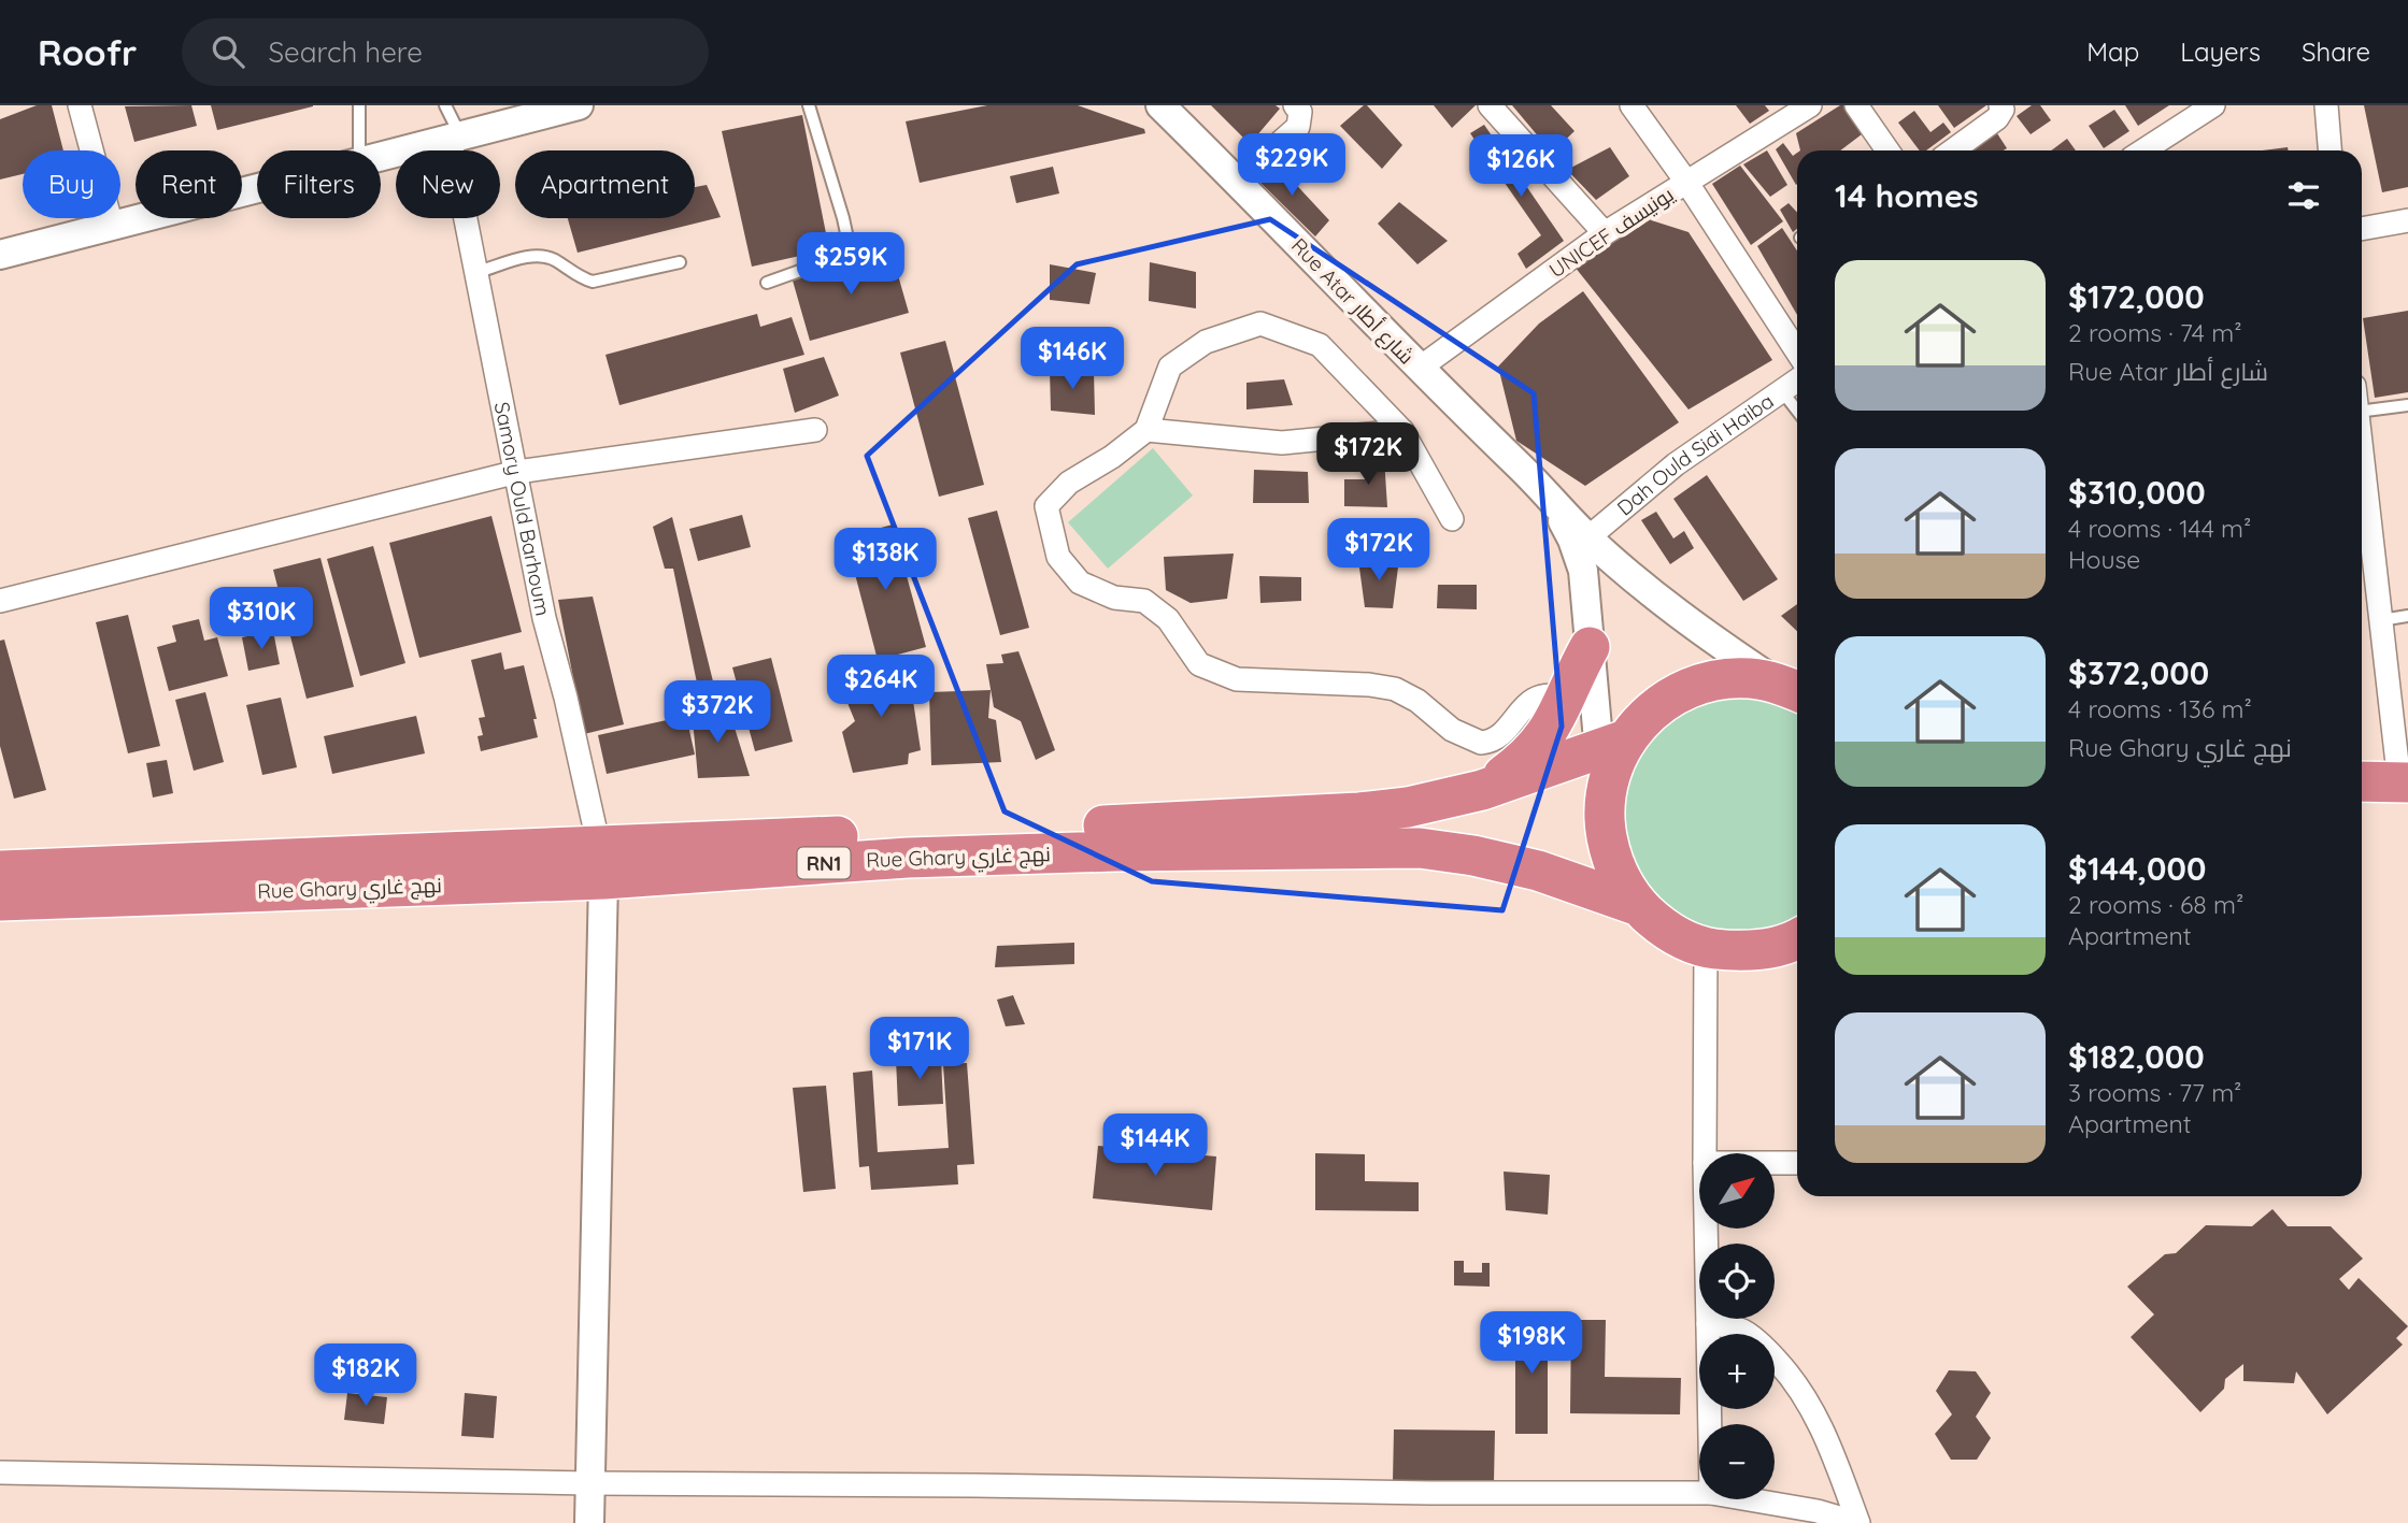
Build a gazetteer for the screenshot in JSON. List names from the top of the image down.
{
  "streets": {
    "highway": ["Rue Ghary نهج غاري", "RN1"],
    "street": [
      "UNICEF يونيسف",
      "Rue Atar شارع أطار",
      "Dah Ould Sidi Haiba",
      "Samory Ould Barhoum"
    ]
  },
  "crossings": [
    ["UNICEF يونيسف", "Rue Atar شارع أطار"],
    ["Rue Atar شارع أطار", "Dah Ould Sidi Haiba"],
    ["Rue Atar شارع أطار", "Rue Ghary نهج غاري"],
    ["Samory Ould Barhoum", "Rue Ghary نهج غاري"]
  ],
  "north": "top right",
  "page": {
    "header": "Roofr",
    "search": "Search here",
    "nav": ["Map", "Layers", "Share"],
    "price": [
      "$229K",
      "$126K",
      "$259K",
      "$146K",
      "$172K",
      "$172K",
      "$138K",
      "$310K",
      "$264K",
      "$372K",
      "$171K",
      "$144K",
      "$198K",
      "$182K"
    ],
    "chip": [
      "Buy",
      "Rent",
      "Filters",
      "New",
      "Apartment"
    ],
    "heading": "14 homes",
    "list": [
      {
        "name": "$172,000",
        "note": "2 rooms · 74 m² · Rue Atar شارع أطار"
      },
      {
        "name": "$310,000",
        "note": "4 rooms · 144 m² · House"
      },
      {
        "name": "$372,000",
        "note": "4 rooms · 136 m² · Rue Ghary نهج غاري"
      },
      {
        "name": "$144,000",
        "note": "2 rooms · 68 m² · Apartment"
      },
      {
        "name": "$182,000",
        "note": "3 rooms · 77 m² · Apartment"
      }
    ],
    "map_buttons": ["+", "−"]
  }
}
